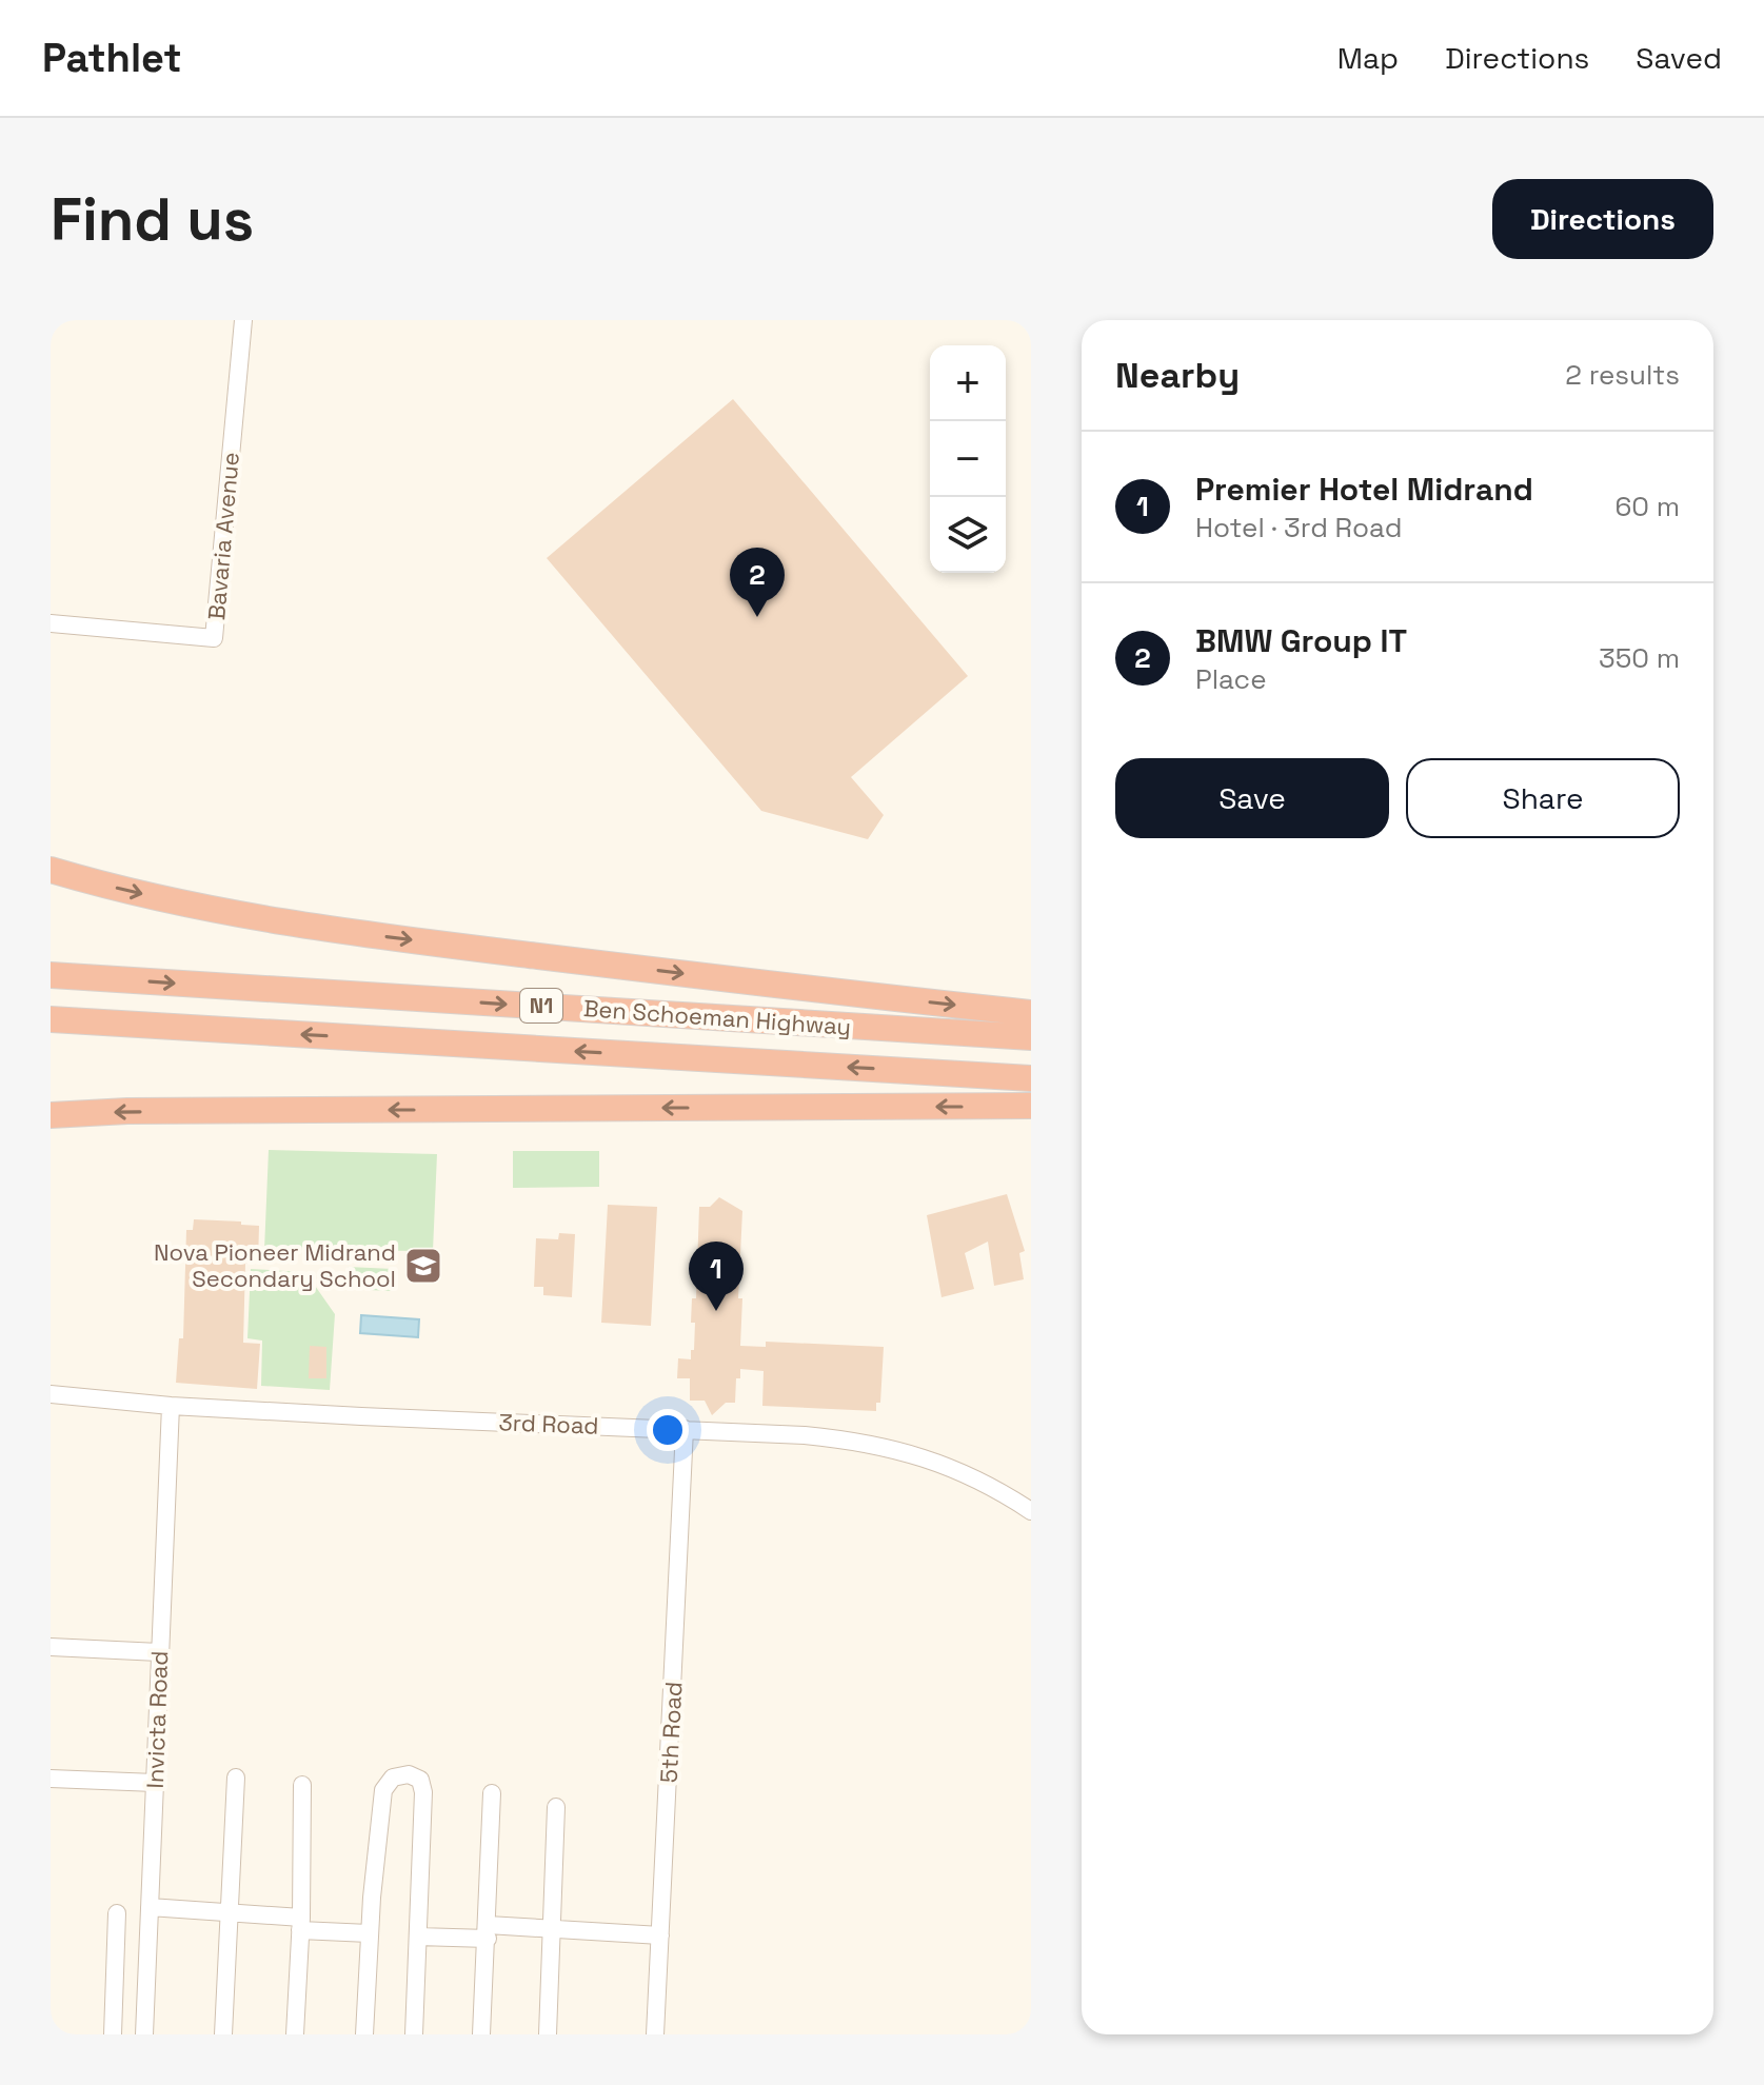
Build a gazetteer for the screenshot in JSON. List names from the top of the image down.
{
  "streets": {
    "highway": ["N1", "Ben Schoeman Highway"],
    "street": [
      "Bavaria Avenue",
      "3rd Road",
      "Invicta Road",
      "5th Road"
    ]
  },
  "crossings": [
    ["3rd Road", "Invicta Road"],
    ["3rd Road", "5th Road"]
  ],
  "places": {
    "school or university": ["Nova Pioneer Midrand Secondary School"]
  },
  "page": {
    "header": "Pathlet",
    "nav": ["Map", "Directions", "Saved"],
    "buttons": [
      "Directions",
      ["Save", "Share"]
    ],
    "title": "Find us",
    "heading": ["Nearby", "2 results"],
    "map_buttons": ["+", "−"],
    "list": [
      {
        "mark": "1",
        "name": "Premier Hotel Midrand",
        "note": "Hotel · 3rd Road",
        "value": "60 m"
      },
      {
        "mark": "2",
        "name": "BMW Group IT",
        "note": "Place",
        "value": "350 m"
      }
    ],
    "pins": ["2", "1"]
  }
}
